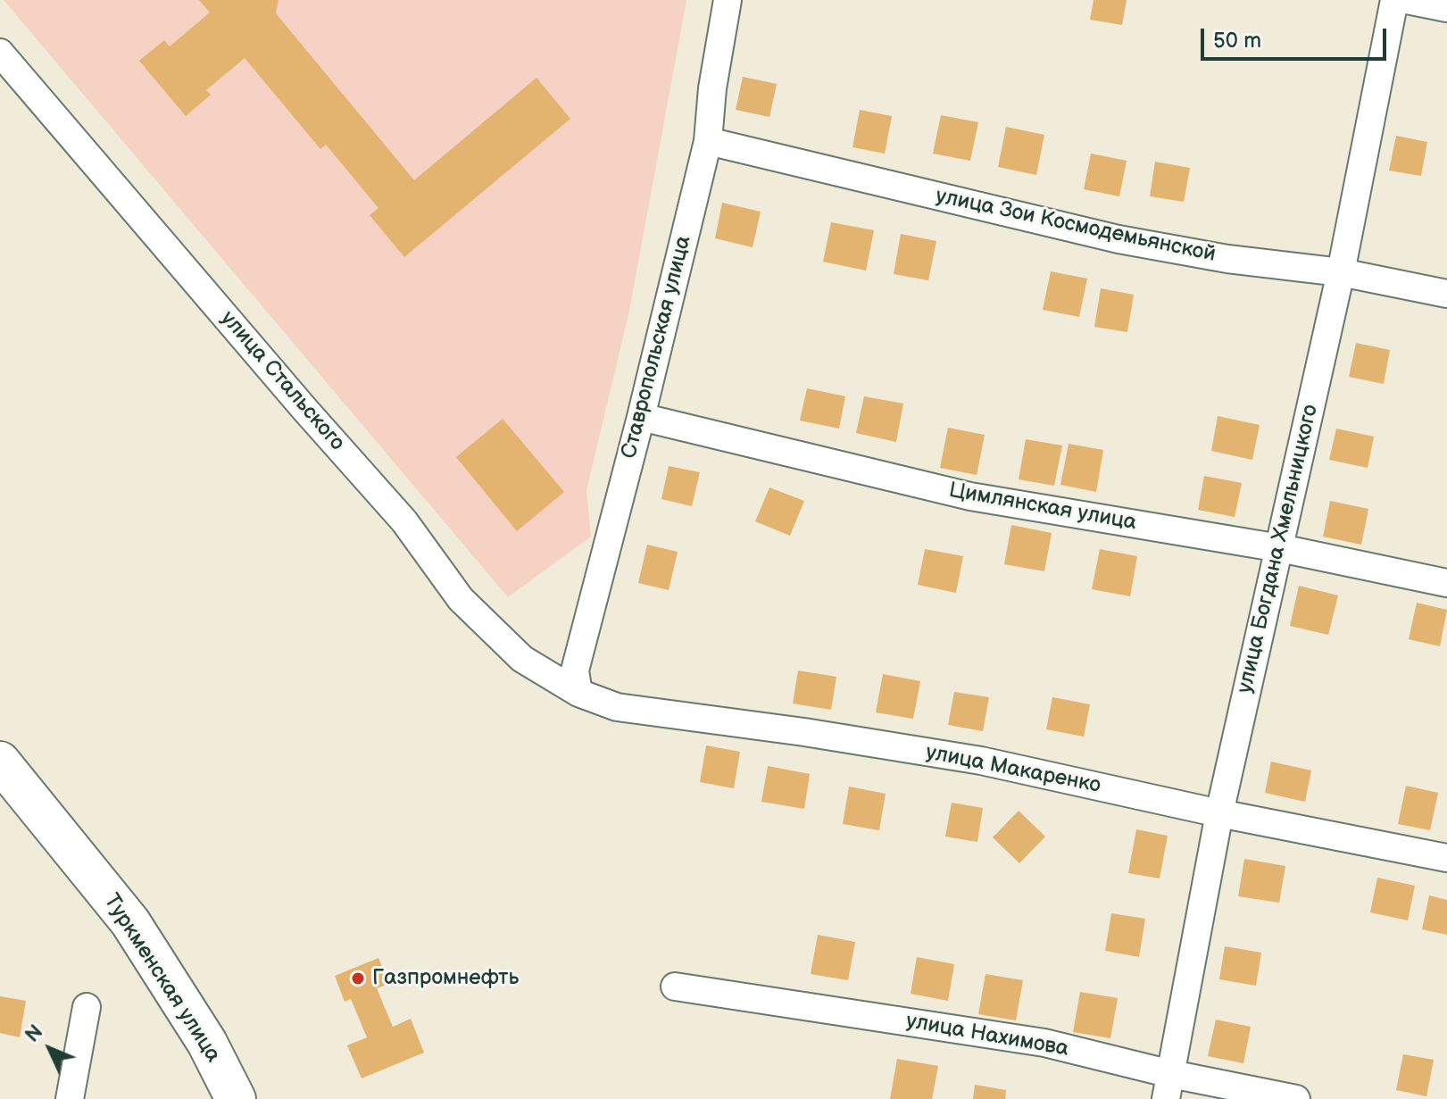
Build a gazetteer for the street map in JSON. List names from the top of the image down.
{
  "streets": {
    "main road": ["Туркменская улица"],
    "street": [
      "улица Зои Космодемьянской",
      "Ставропольская улица",
      "улица Стальского",
      "Цимлянская улица",
      "улица Богдана Хмельницкого",
      "улица Макаренко",
      "улица Нахимова"
    ]
  },
  "crossings": [
    ["улица Зои Космодемьянской", "Ставропольская улица"],
    ["улица Зои Космодемьянской", "улица Богдана Хмельницкого"],
    ["Ставропольская улица", "улица Стальского"],
    ["Ставропольская улица", "Цимлянская улица"],
    ["Ставропольская улица", "улица Макаренко"],
    ["улица Стальского", "улица Макаренко"],
    ["Цимлянская улица", "улица Богдана Хмельницкого"],
    ["улица Богдана Хмельницкого", "улица Макаренко"],
    ["улица Богдана Хмельницкого", "улица Нахимова"]
  ],
  "places": ["Газпромнефть"],
  "scale_bar": "50 m",
  "north": "top left"
}
